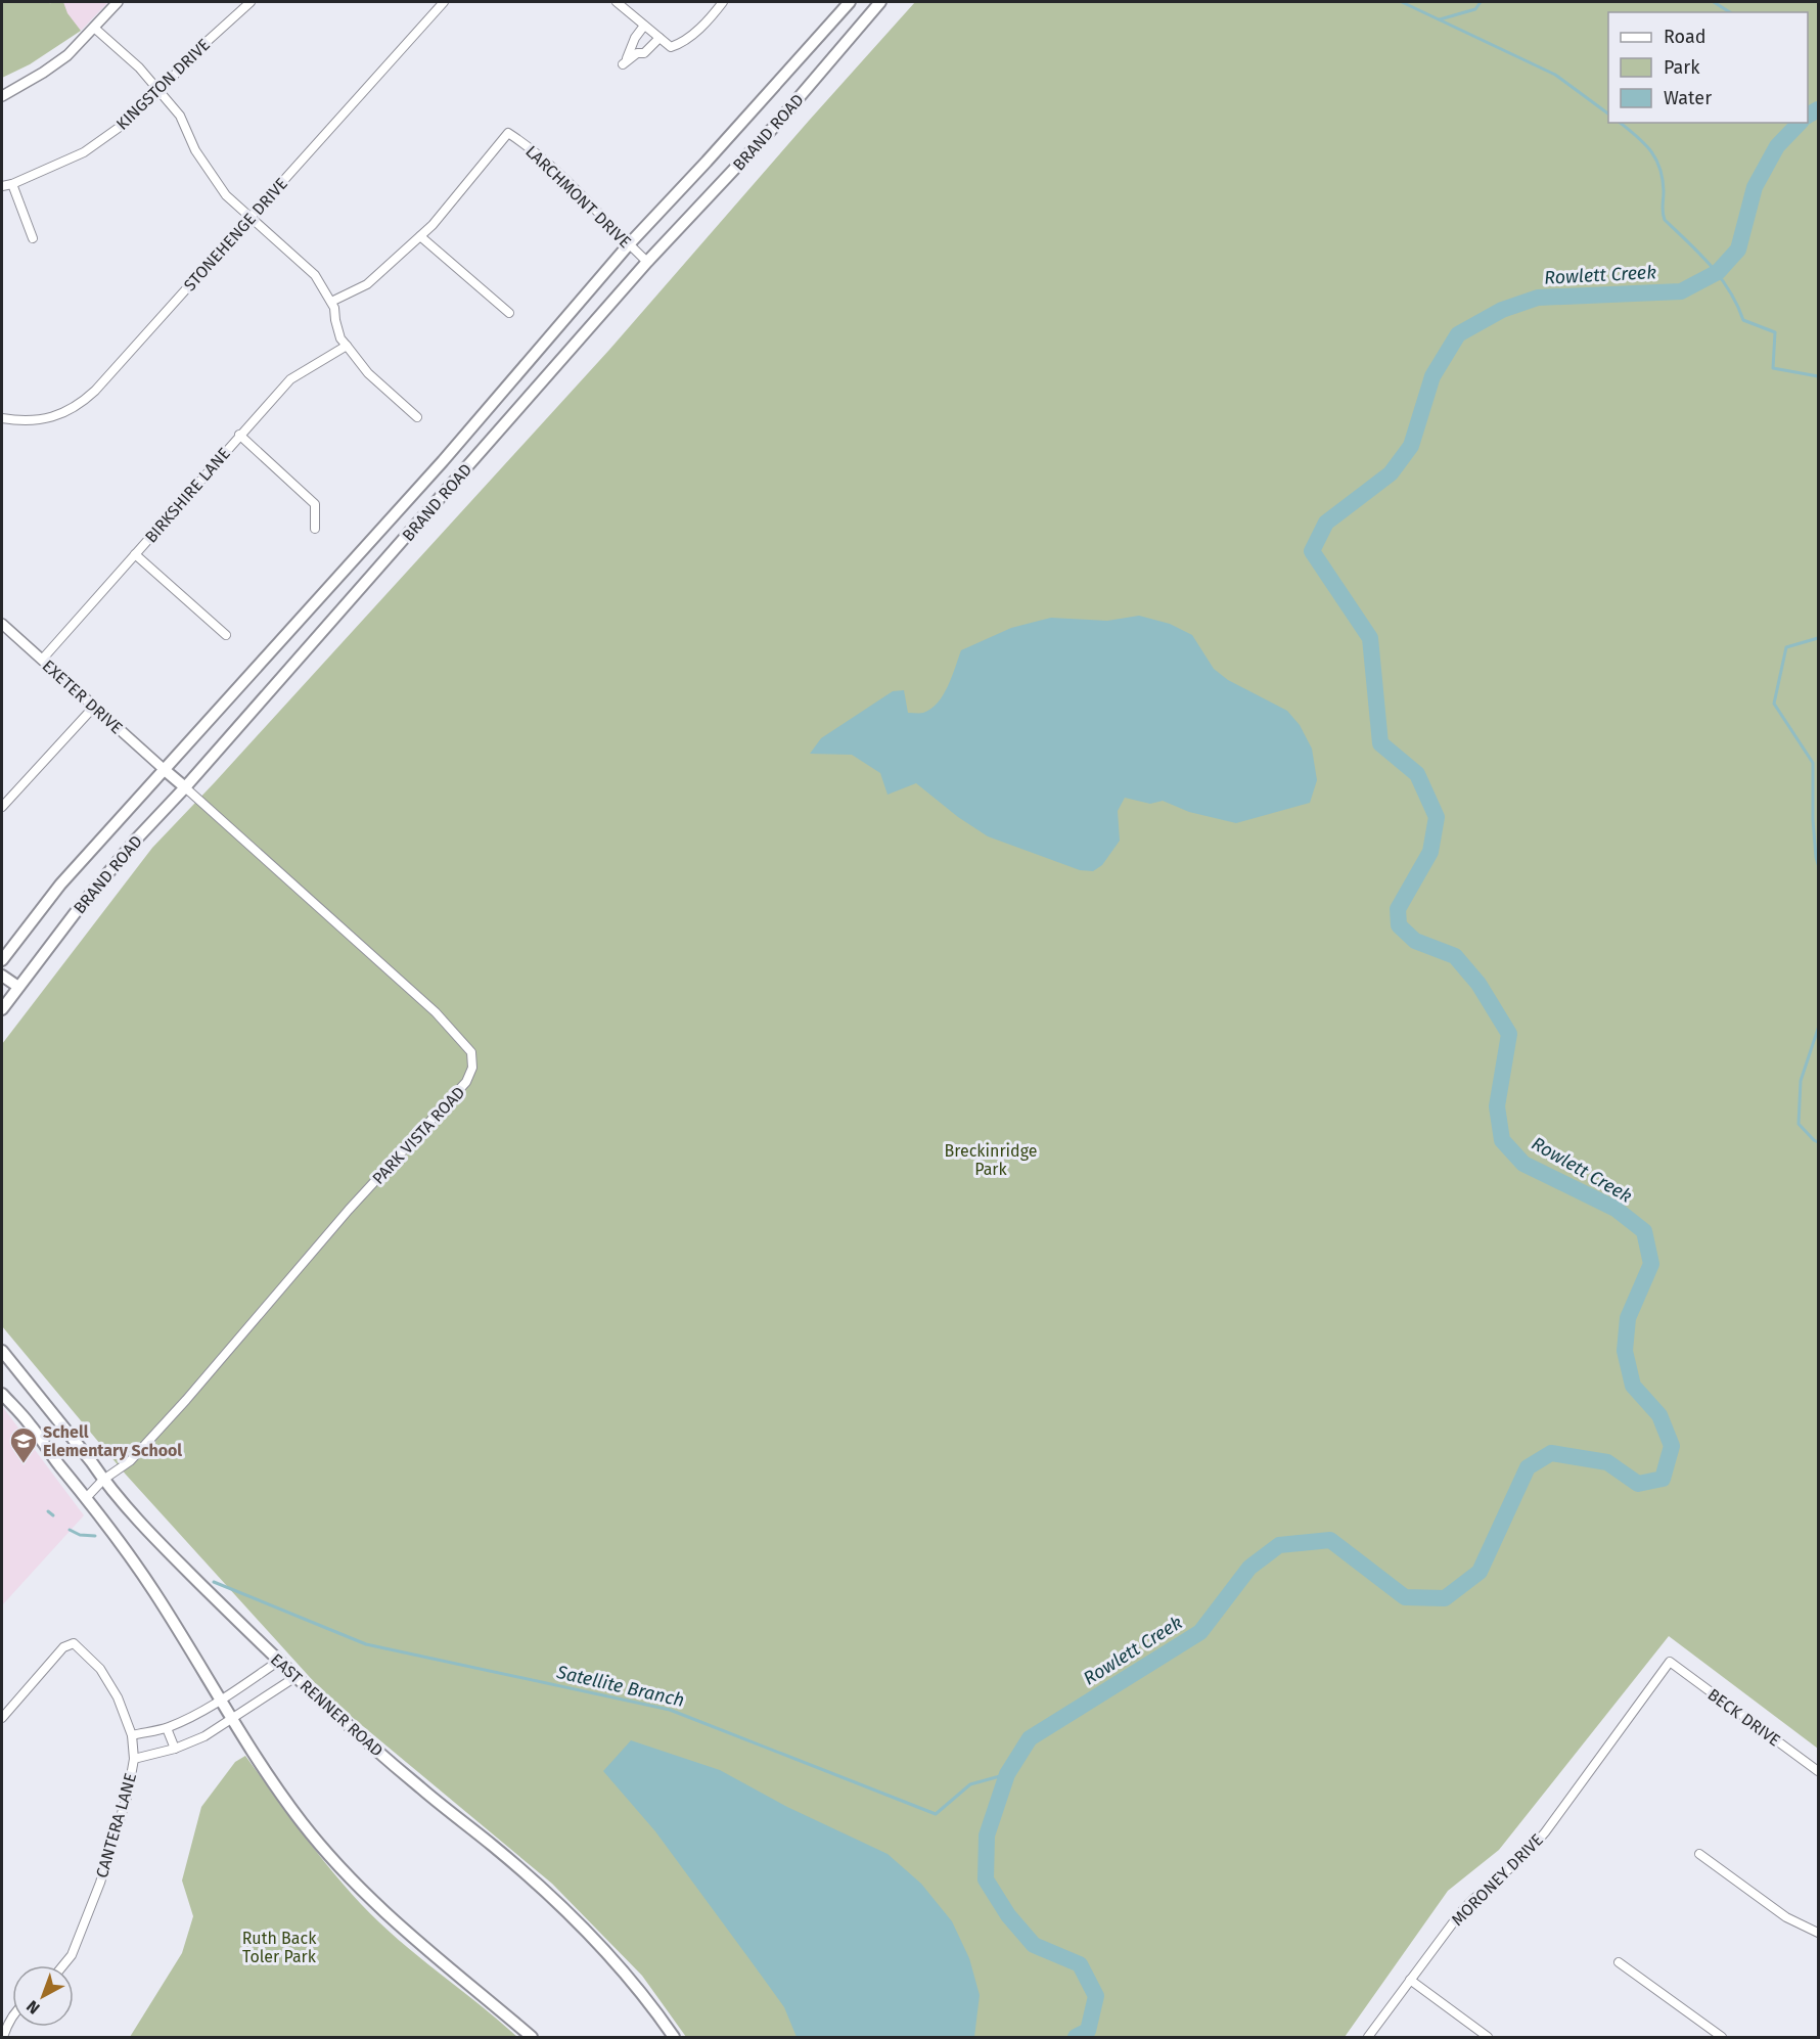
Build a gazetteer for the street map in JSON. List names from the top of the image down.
{
  "streets": {
    "main road": ["BRAND ROAD", "EAST RENNER ROAD"],
    "street": [
      "KINGSTON DRIVE",
      "LARCHMONT DRIVE",
      "STONEHENGE DRIVE",
      "BIRKSHIRE LANE",
      "EXETER DRIVE",
      "PARK VISTA ROAD",
      "BECK DRIVE",
      "CANTERA LANE",
      "MORONEY DRIVE"
    ]
  },
  "crossings": [
    ["BRAND ROAD", "LARCHMONT DRIVE"],
    ["BRAND ROAD", "EXETER DRIVE"],
    ["BRAND ROAD", "PARK VISTA ROAD"],
    ["BIRKSHIRE LANE", "EXETER DRIVE"],
    ["PARK VISTA ROAD", "EAST RENNER ROAD"],
    ["BECK DRIVE", "MORONEY DRIVE"]
  ],
  "water": ["Rowlett Creek", "Satellite Branch"],
  "parks": ["Breckinridge Park", "Ruth Back Toler Park"],
  "places": {
    "school or university": ["Schell Elementary School"]
  },
  "legend": ["Road", "Park", "Water"],
  "north": "bottom left"
}
